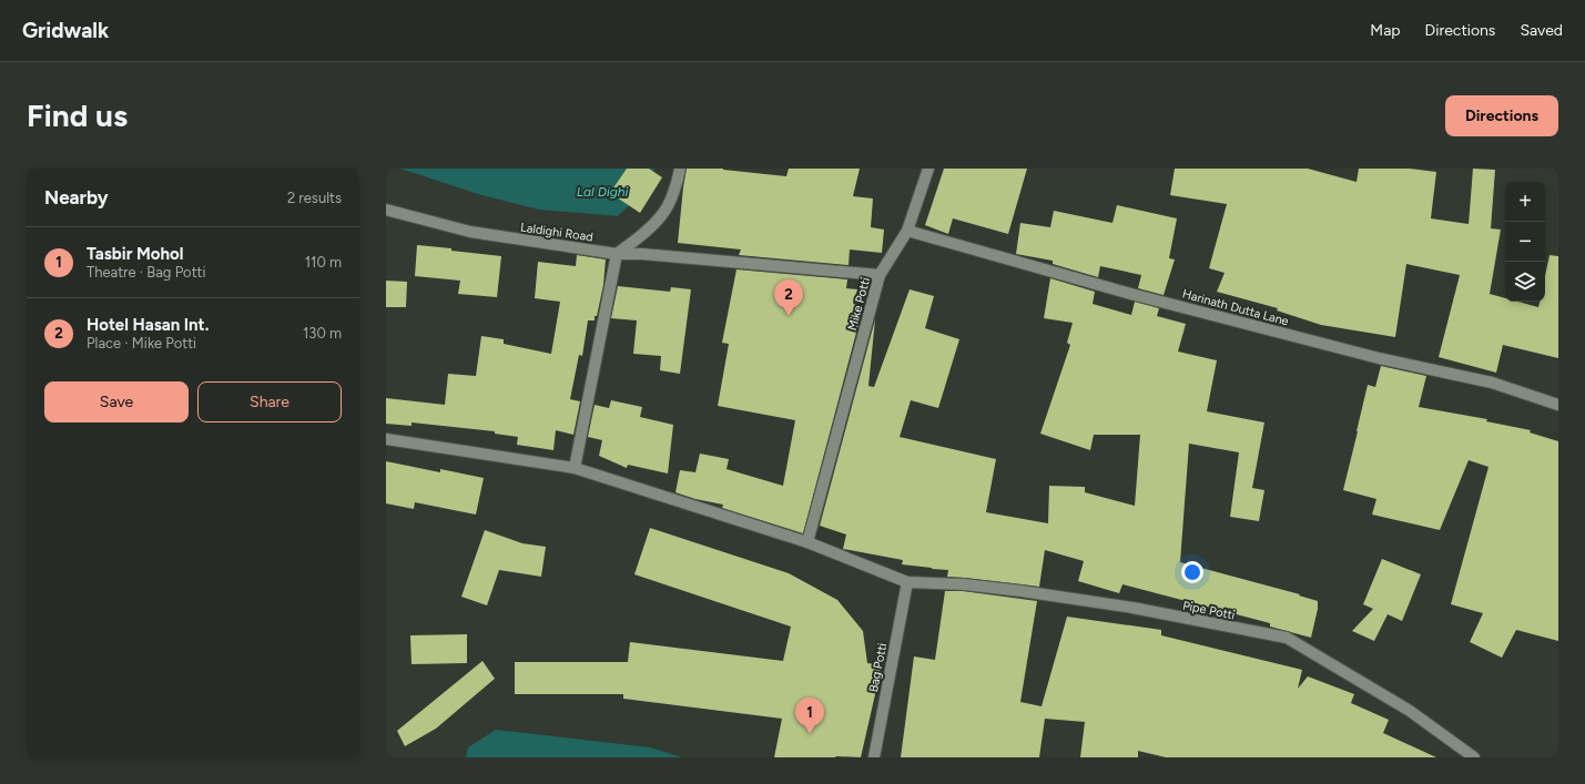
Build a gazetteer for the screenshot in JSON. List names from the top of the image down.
{
  "streets": {
    "street": [
      "Laldighi Road",
      "Mike Potti",
      "Harinath Dutta Lane",
      "Pipe Potti",
      "Bag Potti"
    ]
  },
  "crossings": [
    ["Laldighi Road", "Mike Potti"],
    ["Mike Potti", "Pipe Potti"],
    ["Pipe Potti", "Bag Potti"]
  ],
  "water": ["Lal Dighi"],
  "page": {
    "header": "Gridwalk",
    "nav": ["Map", "Directions", "Saved"],
    "buttons": [
      "Directions",
      ["Save", "Share"]
    ],
    "title": "Find us",
    "heading": ["Nearby", "2 results"],
    "map_buttons": ["+", "−"],
    "list": [
      {
        "mark": "1",
        "name": "Tasbir Mohol",
        "note": "Theatre · Bag Potti",
        "value": "110 m"
      },
      {
        "mark": "2",
        "name": "Hotel Hasan Int.",
        "note": "Place · Mike Potti",
        "value": "130 m"
      }
    ],
    "pins": ["2", "1"]
  }
}
